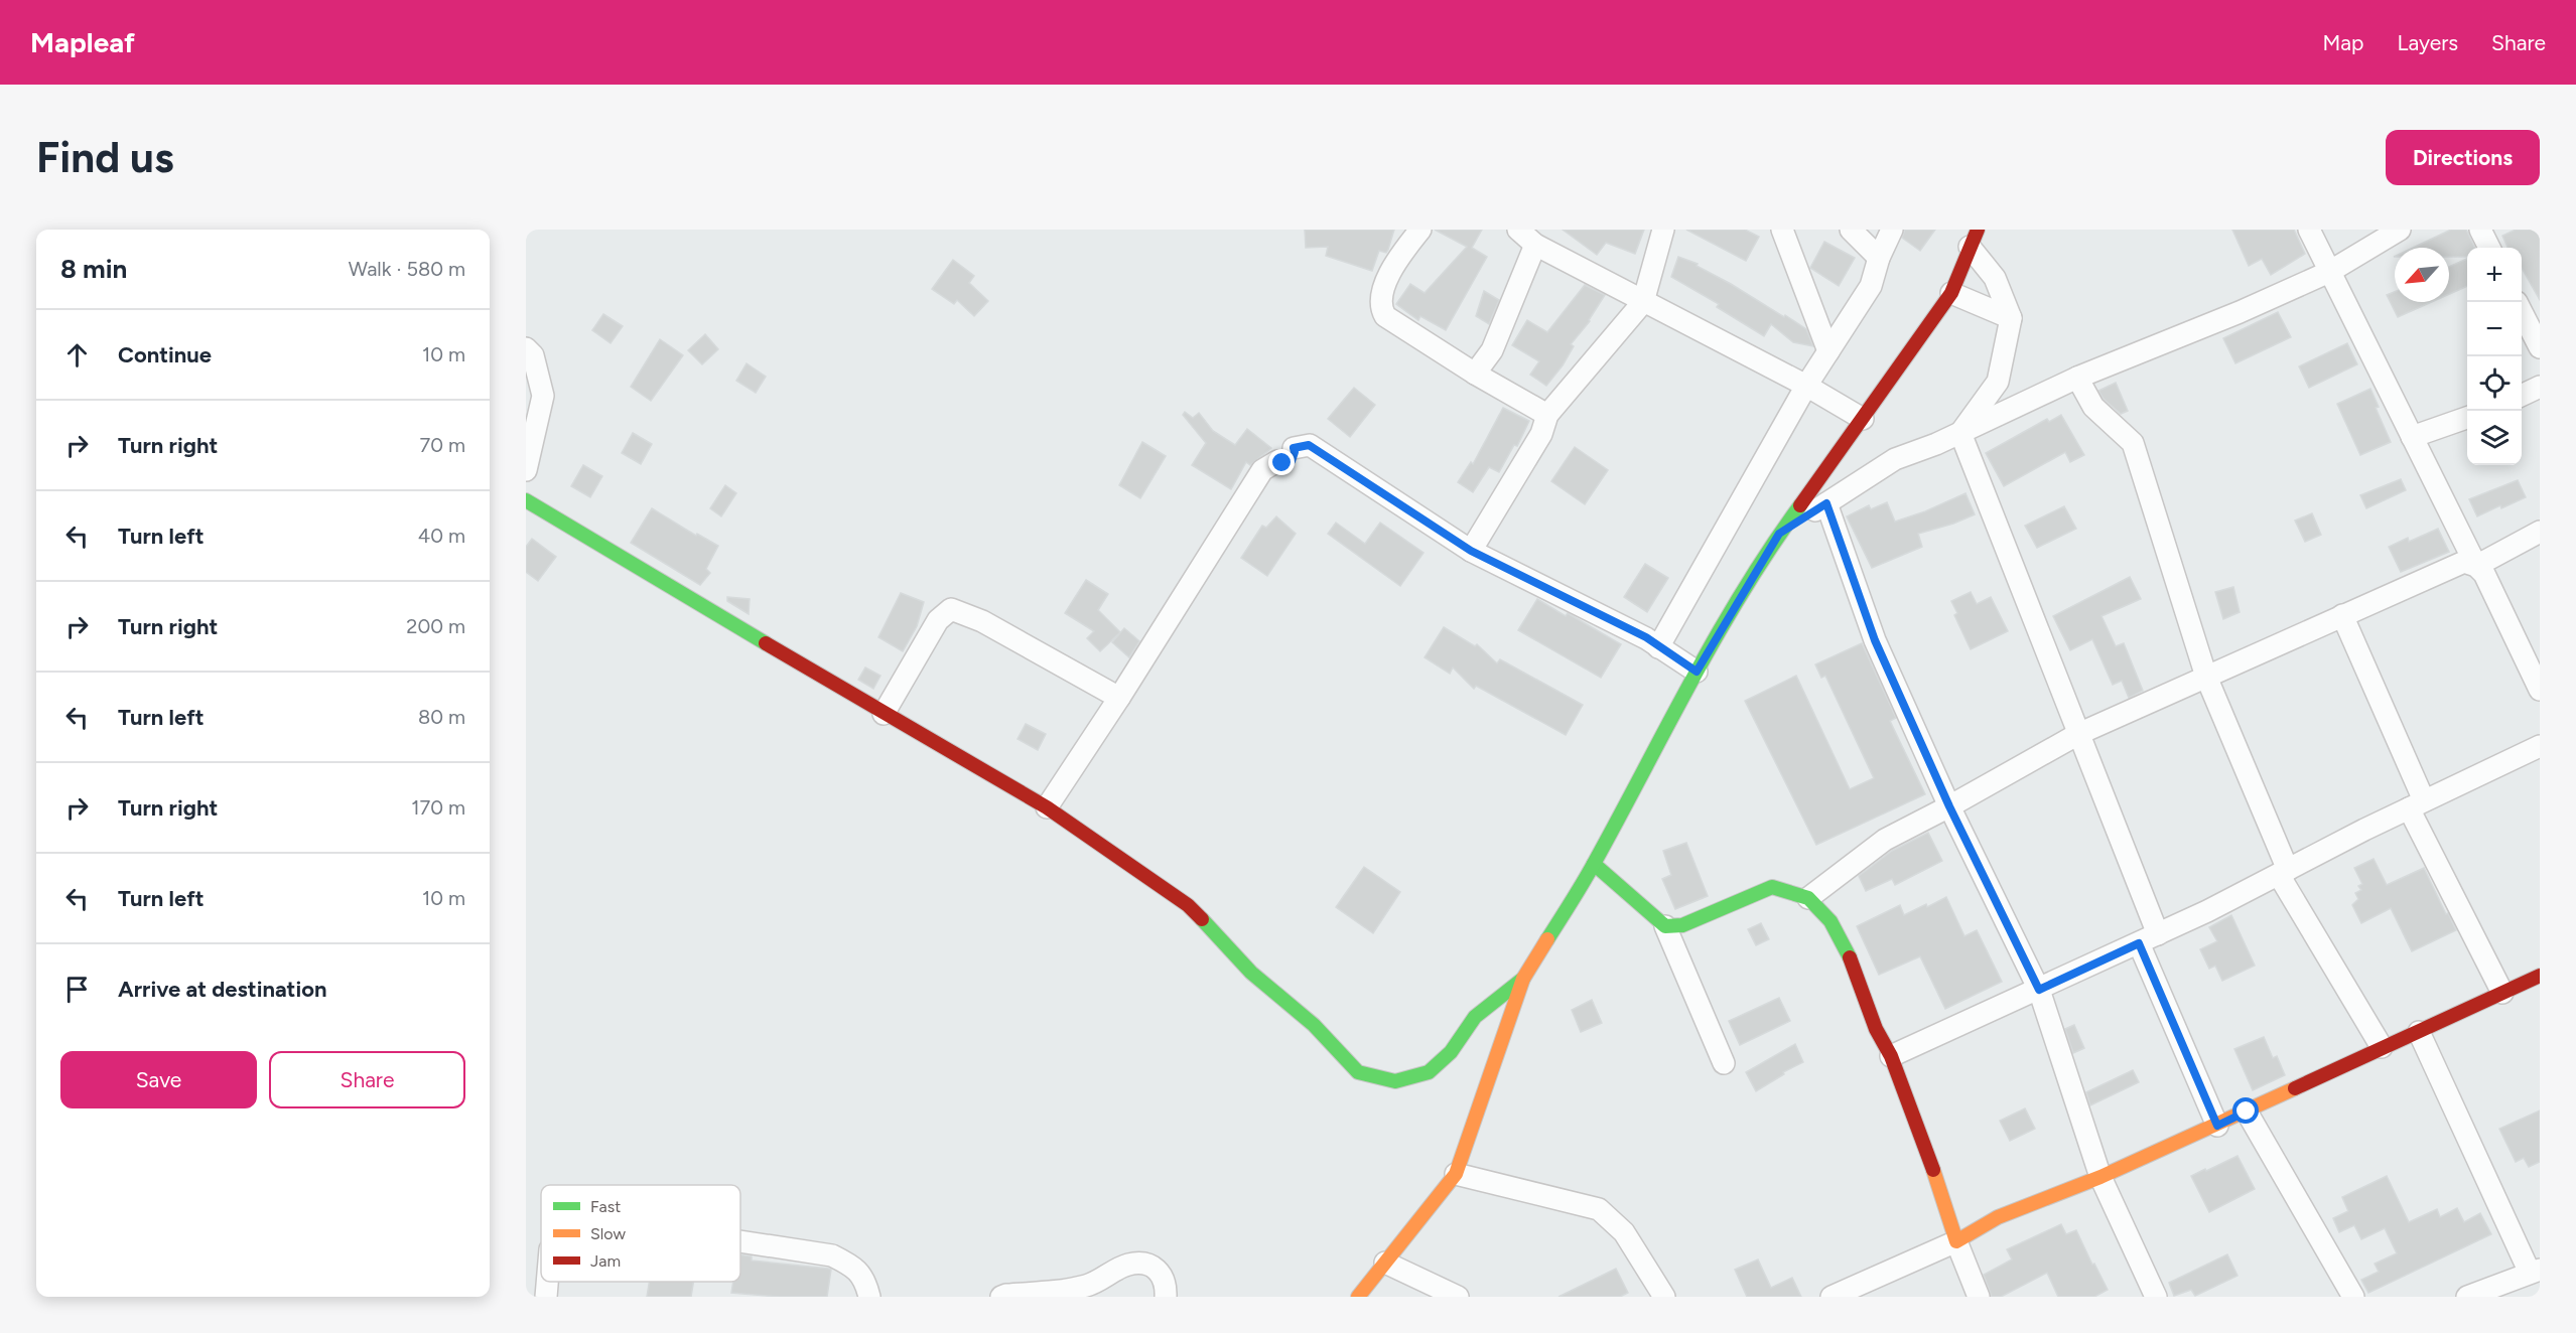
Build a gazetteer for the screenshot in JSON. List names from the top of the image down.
{
  "legend": ["Fast", "Slow", "Jam"],
  "north": "bottom left",
  "page": {
    "header": "Mapleaf",
    "nav": ["Map", "Layers", "Share"],
    "buttons": [
      "Directions",
      ["Save", "Share"]
    ],
    "title": "Find us",
    "heading": ["8 min", "Walk · 580 m"],
    "map_buttons": ["+", "−"],
    "list": [
      ["Continue", "10 m"],
      ["Turn right", "70 m"],
      ["Turn left", "40 m"],
      ["Turn right", "200 m"],
      ["Turn left", "80 m"],
      ["Turn right", "170 m"],
      ["Turn left", "10 m"],
      "Arrive at destination"
    ]
  }
}
